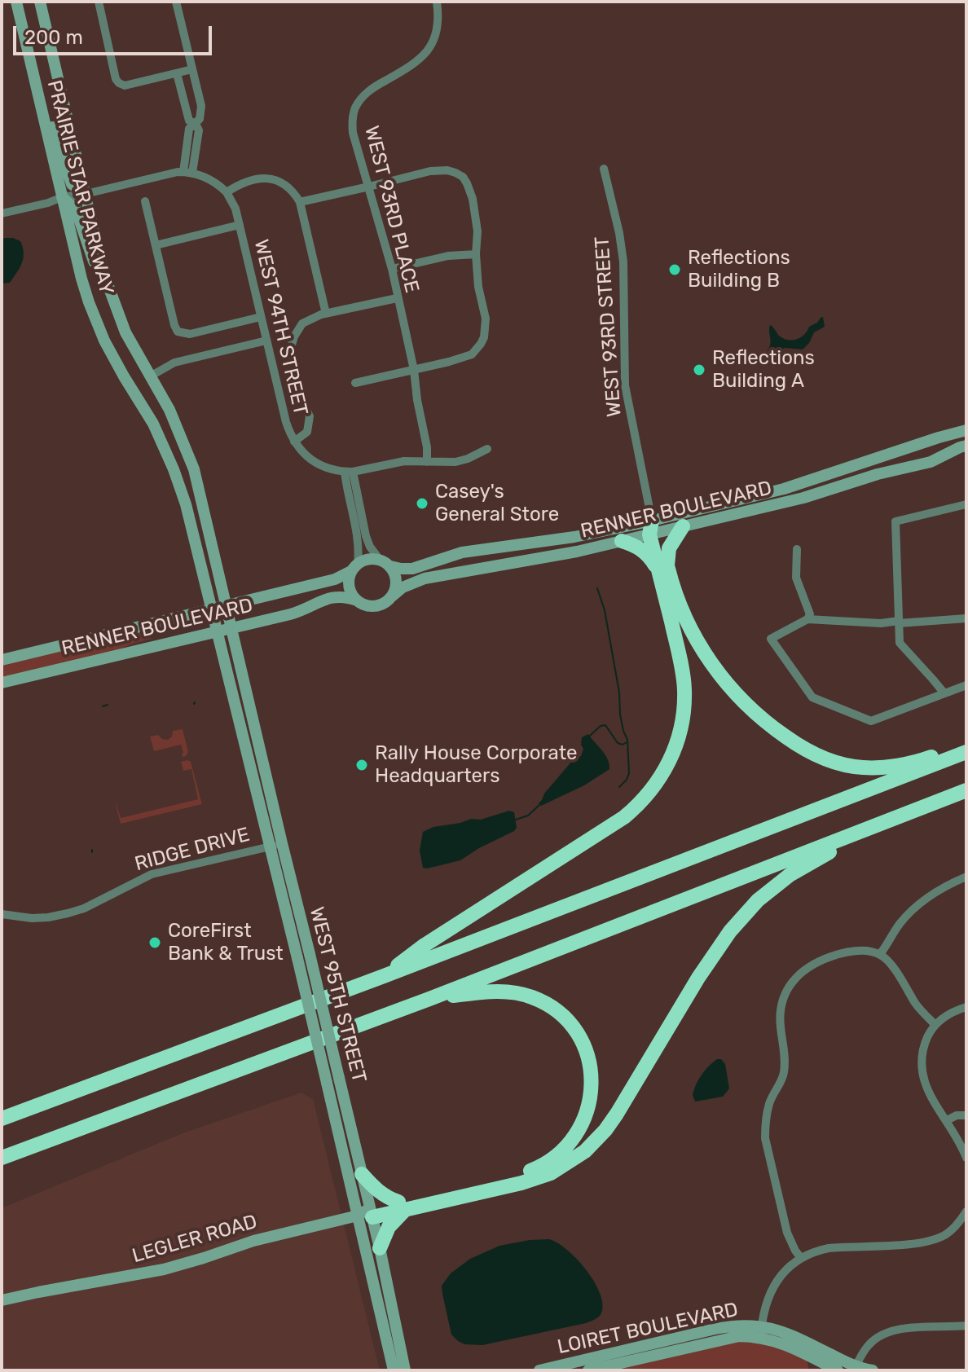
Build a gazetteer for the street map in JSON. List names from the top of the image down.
{
  "streets": {
    "main road": [
      "PRAIRIE STAR PARKWAY",
      "RENNER BOULEVARD",
      "WEST 95TH STREET",
      "LEGLER ROAD",
      "LOIRET BOULEVARD"
    ],
    "street": [
      "WEST 93RD PLACE",
      "WEST 93RD STREET",
      "WEST 94TH STREET",
      "RIDGE DRIVE"
    ]
  },
  "crossings": [
    ["PRAIRIE STAR PARKWAY", "RENNER BOULEVARD"],
    ["PRAIRIE STAR PARKWAY", "WEST 95TH STREET"],
    ["WEST 93RD STREET", "RENNER BOULEVARD"],
    ["RENNER BOULEVARD", "WEST 95TH STREET"],
    ["RIDGE DRIVE", "WEST 95TH STREET"],
    ["WEST 95TH STREET", "LEGLER ROAD"]
  ],
  "places": [
    "Reflections Building B",
    "Reflections Building A",
    "Casey's General Store",
    "Rally House Corporate Headquarters",
    "CoreFirst Bank & Trust"
  ],
  "scale_bar": "200 m"
}
